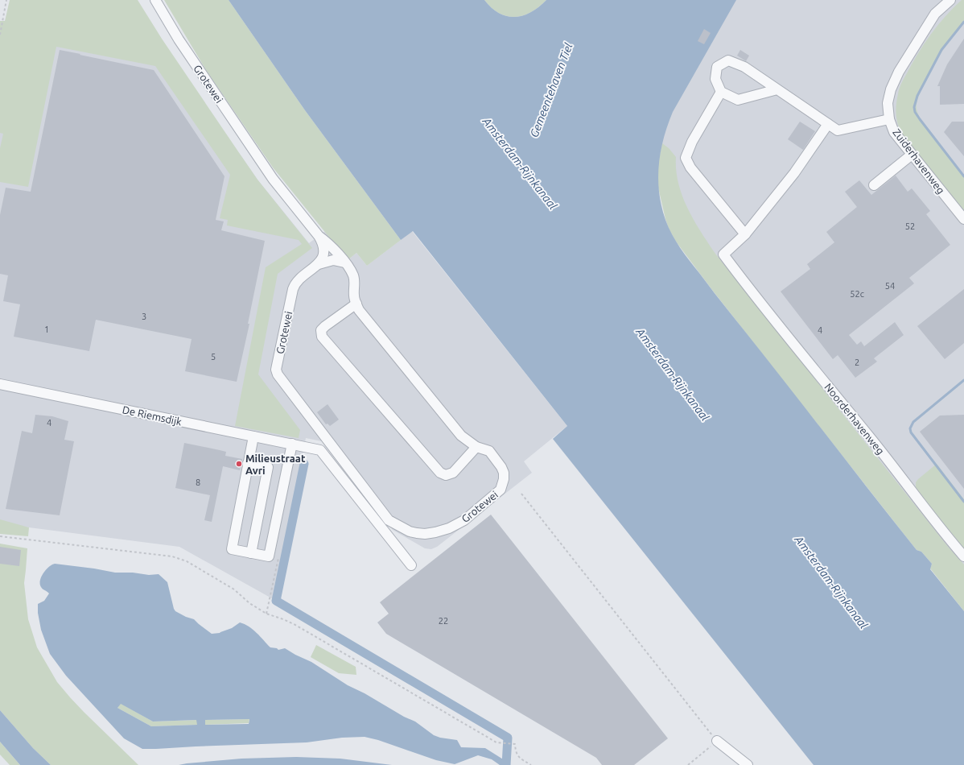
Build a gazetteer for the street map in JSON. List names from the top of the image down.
{
  "streets": {
    "street": [
      "Grotewei",
      "Zuiderhavenweg",
      "De Riemsdijk",
      "Noorderhavenweg"
    ]
  },
  "water": ["Gemeentehaven Tiel", "Amsterdam-Rijnkanaal"],
  "places": ["Milieustraat Avri"],
  "house_numbers": [
    "52",
    "54",
    "52c",
    "3",
    "1",
    "4",
    "5",
    "2",
    "4",
    "8",
    "22"
  ]
}
